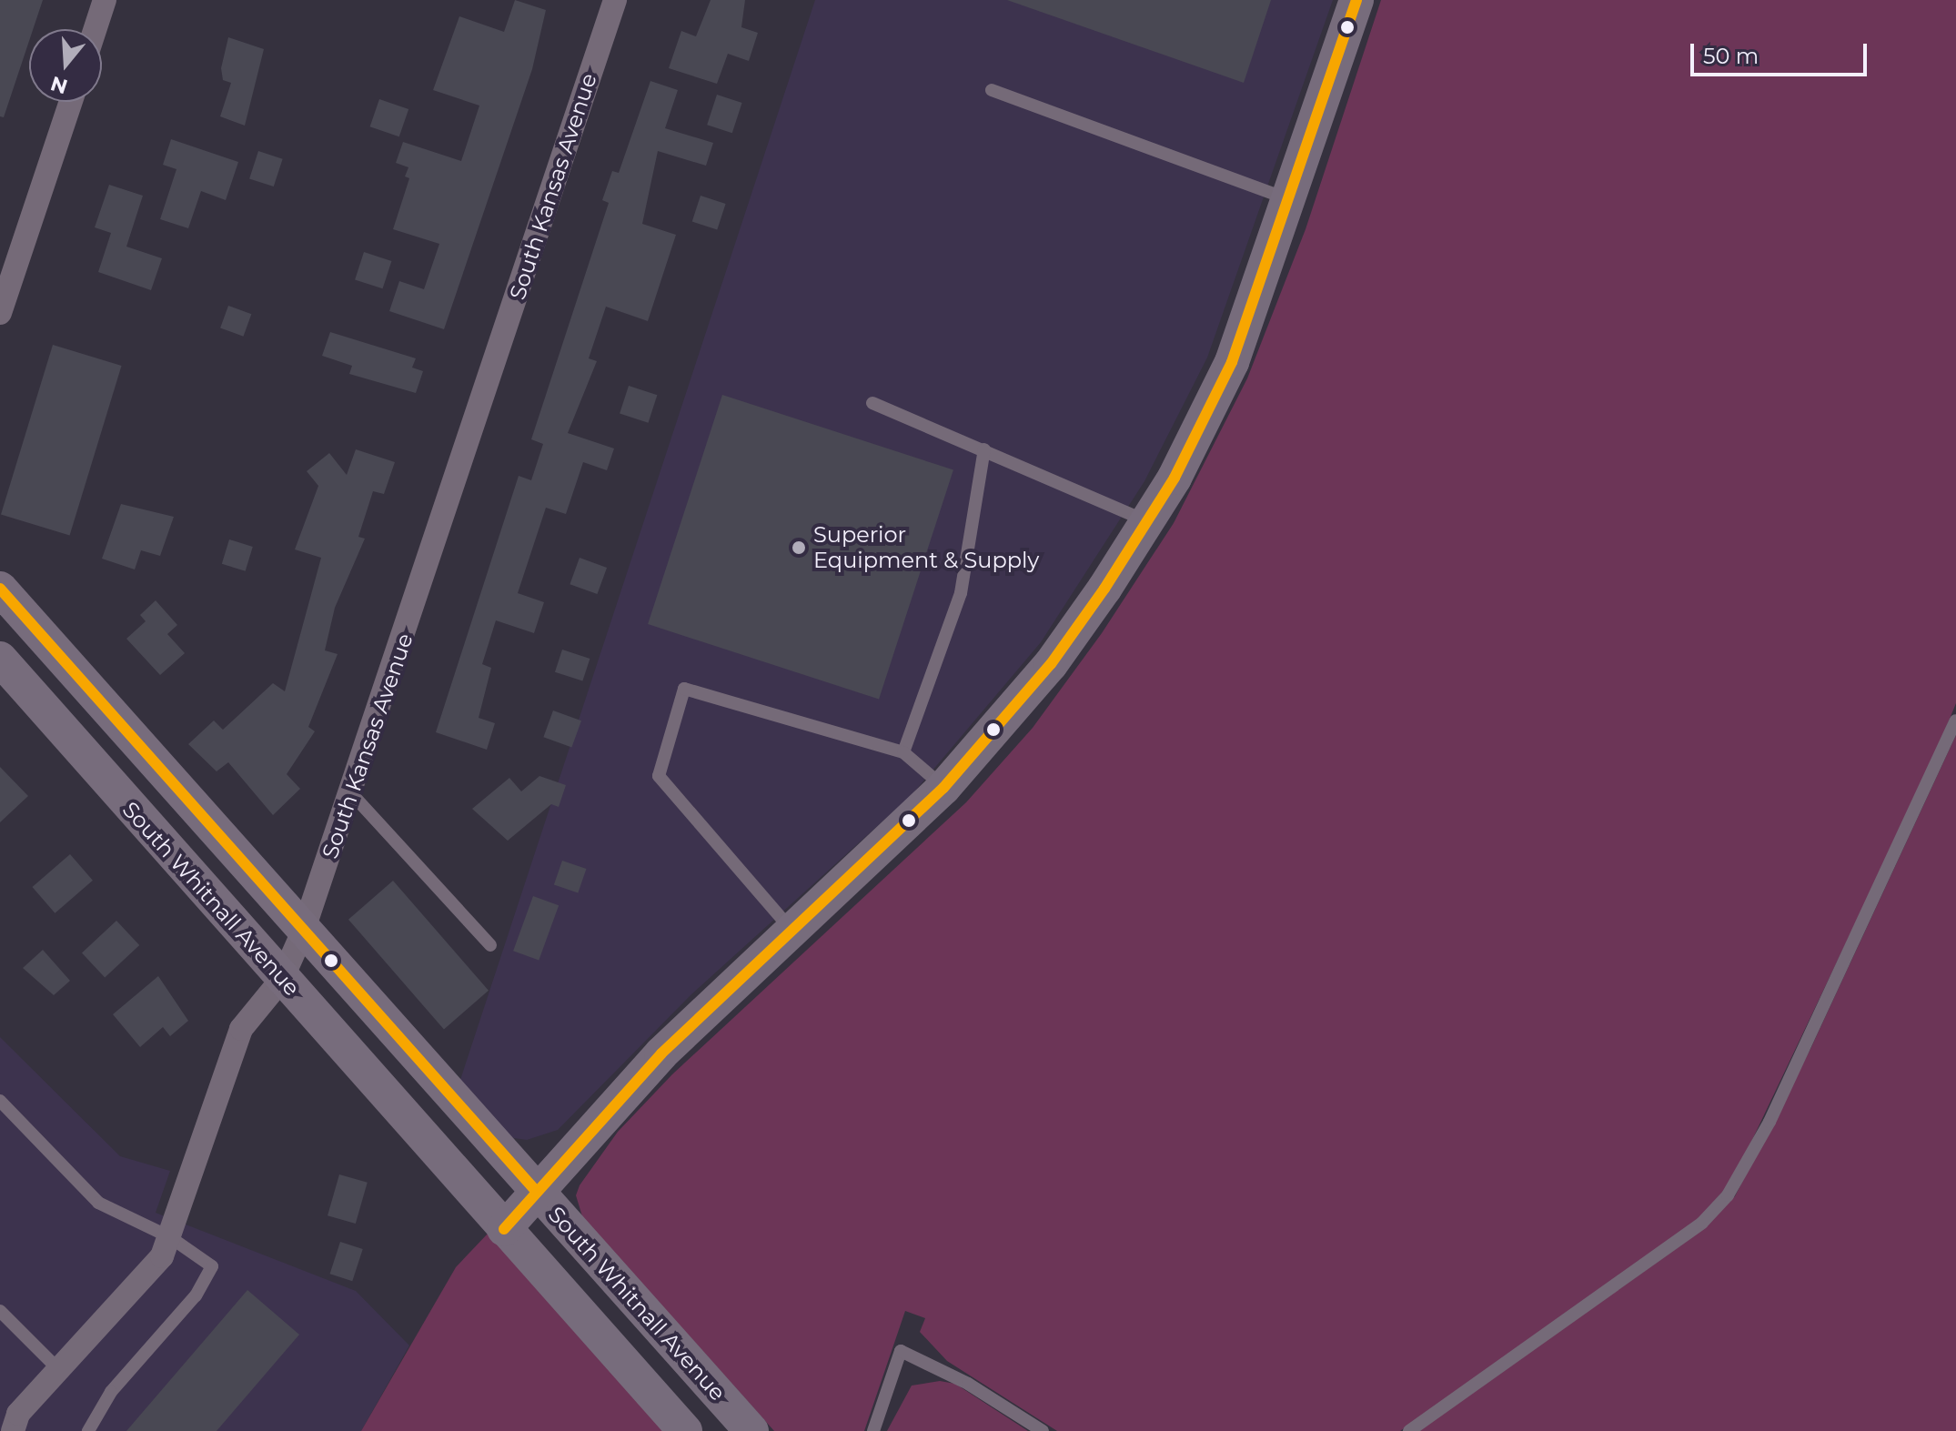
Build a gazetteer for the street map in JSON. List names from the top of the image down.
{
  "streets": {
    "street": ["South Kansas Avenue", "South Whitnall Avenue"]
  },
  "crossings": [
    ["South Kansas Avenue", "South Whitnall Avenue"]
  ],
  "places": ["Superior Equipment & Supply"],
  "scale_bar": "50 m",
  "north": "bottom"
}
